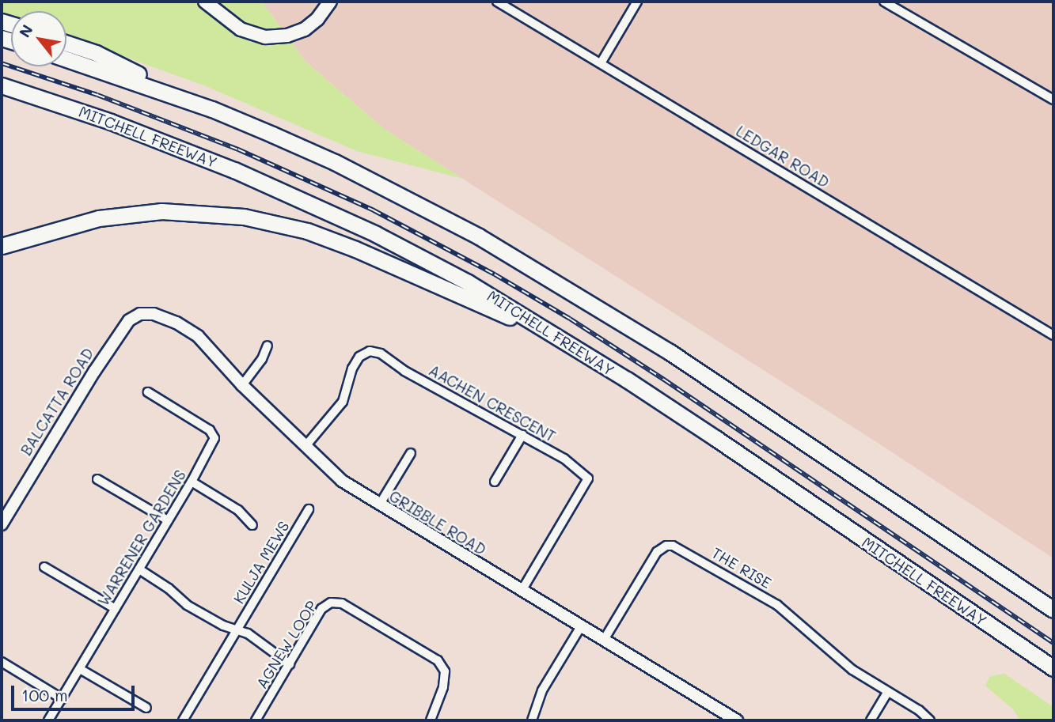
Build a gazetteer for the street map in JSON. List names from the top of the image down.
{
  "streets": {
    "highway": ["MITCHELL FREEWAY"],
    "street": [
      "LEDGAR ROAD",
      "BALCATTA ROAD",
      "AACHEN CRESCENT",
      "GRIBBLE ROAD",
      "WARRENER GARDENS",
      "KULJA MEWS",
      "THE RISE",
      "AGNEW LOOP"
    ]
  },
  "crossings": [
    ["BALCATTA ROAD", "GRIBBLE ROAD"],
    ["AACHEN CRESCENT", "GRIBBLE ROAD"],
    ["GRIBBLE ROAD", "THE RISE"]
  ],
  "scale_bar": "100 m",
  "north": "top left"
}
